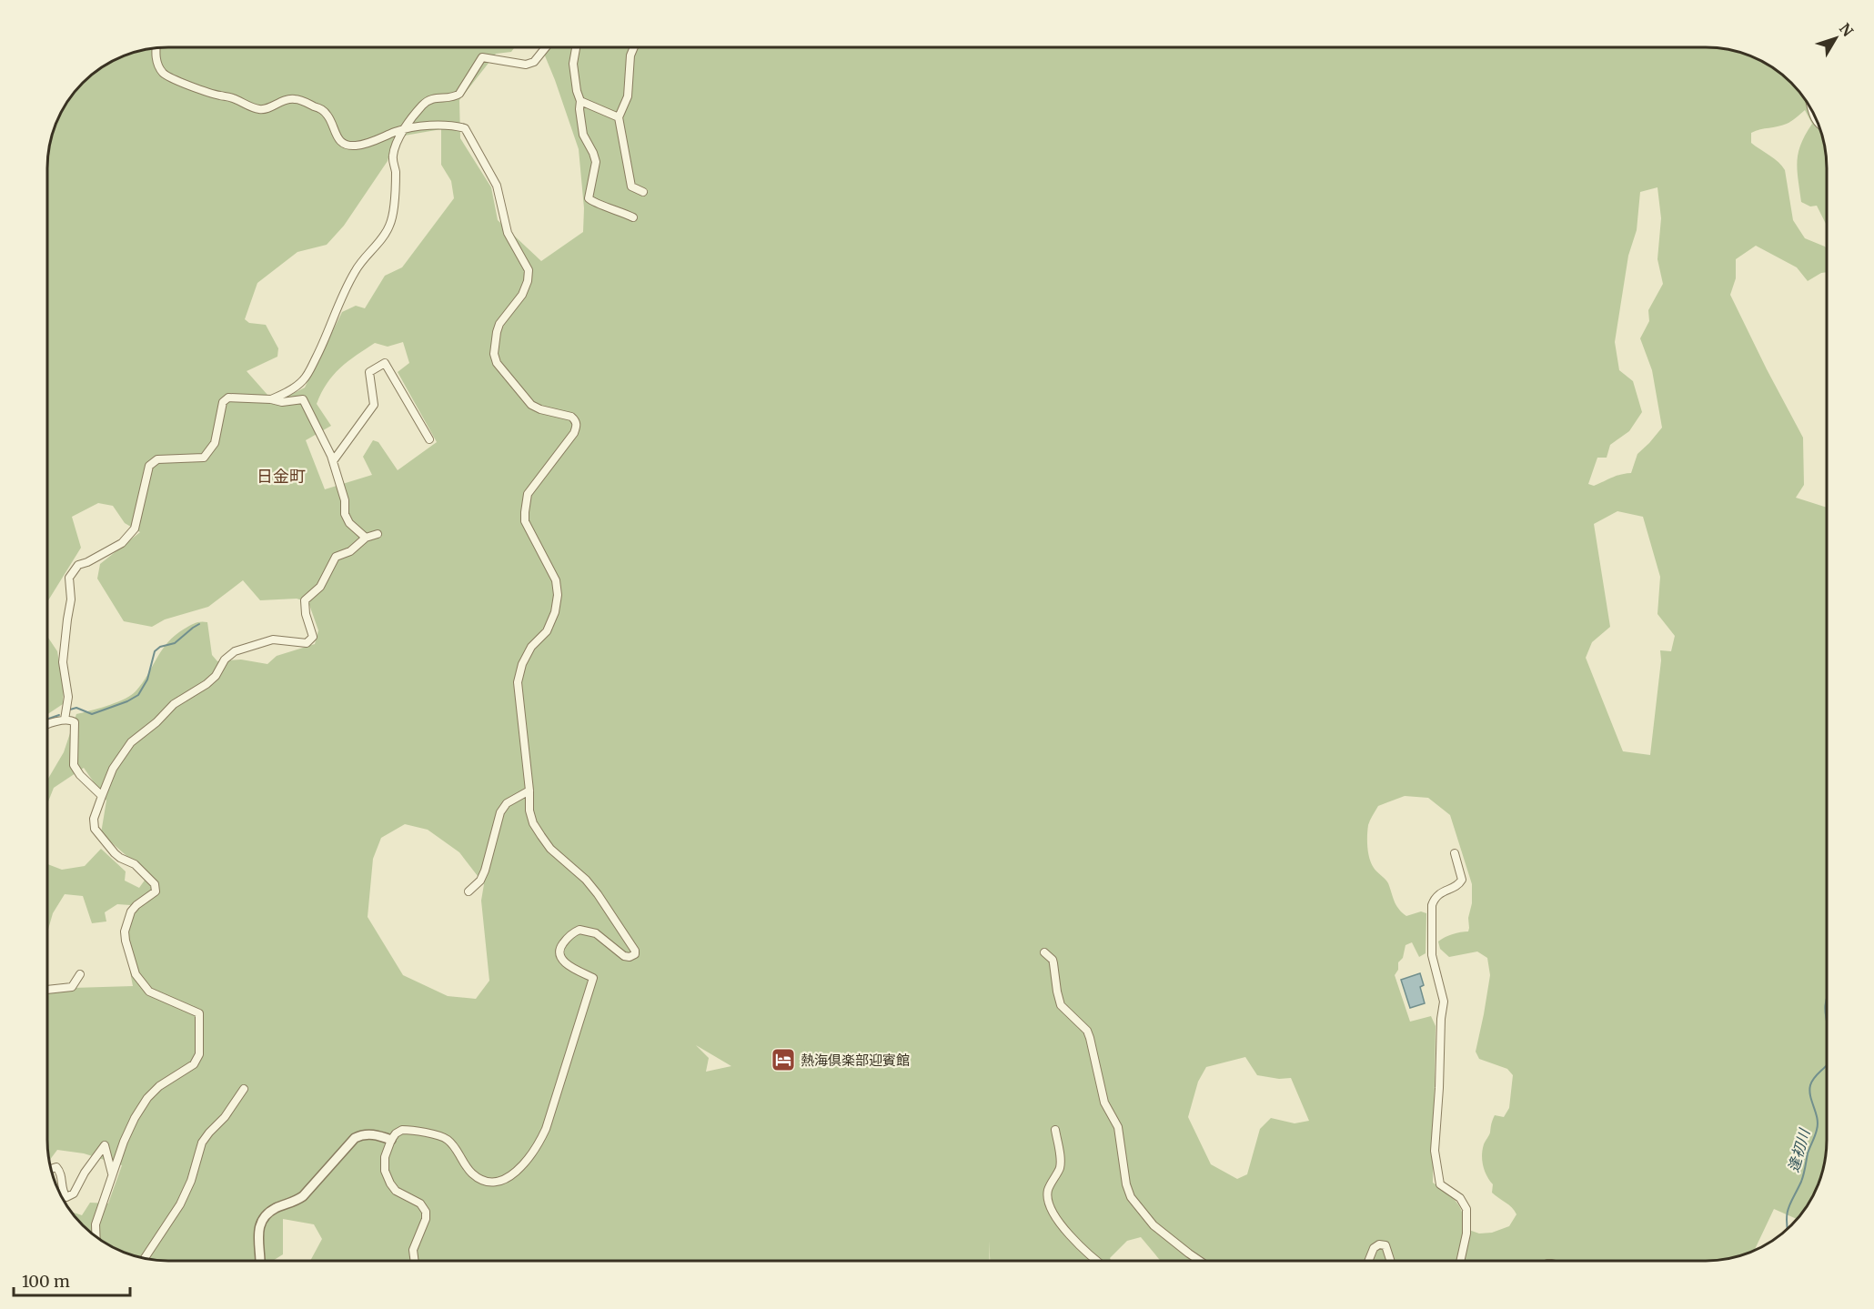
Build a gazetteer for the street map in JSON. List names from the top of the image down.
{
  "districts": ["日金町"],
  "water": ["逢初川"],
  "places": {
    "hotel": ["熱海倶楽部迎賓館"]
  },
  "scale_bar": "100 m",
  "north": "top right"
}
